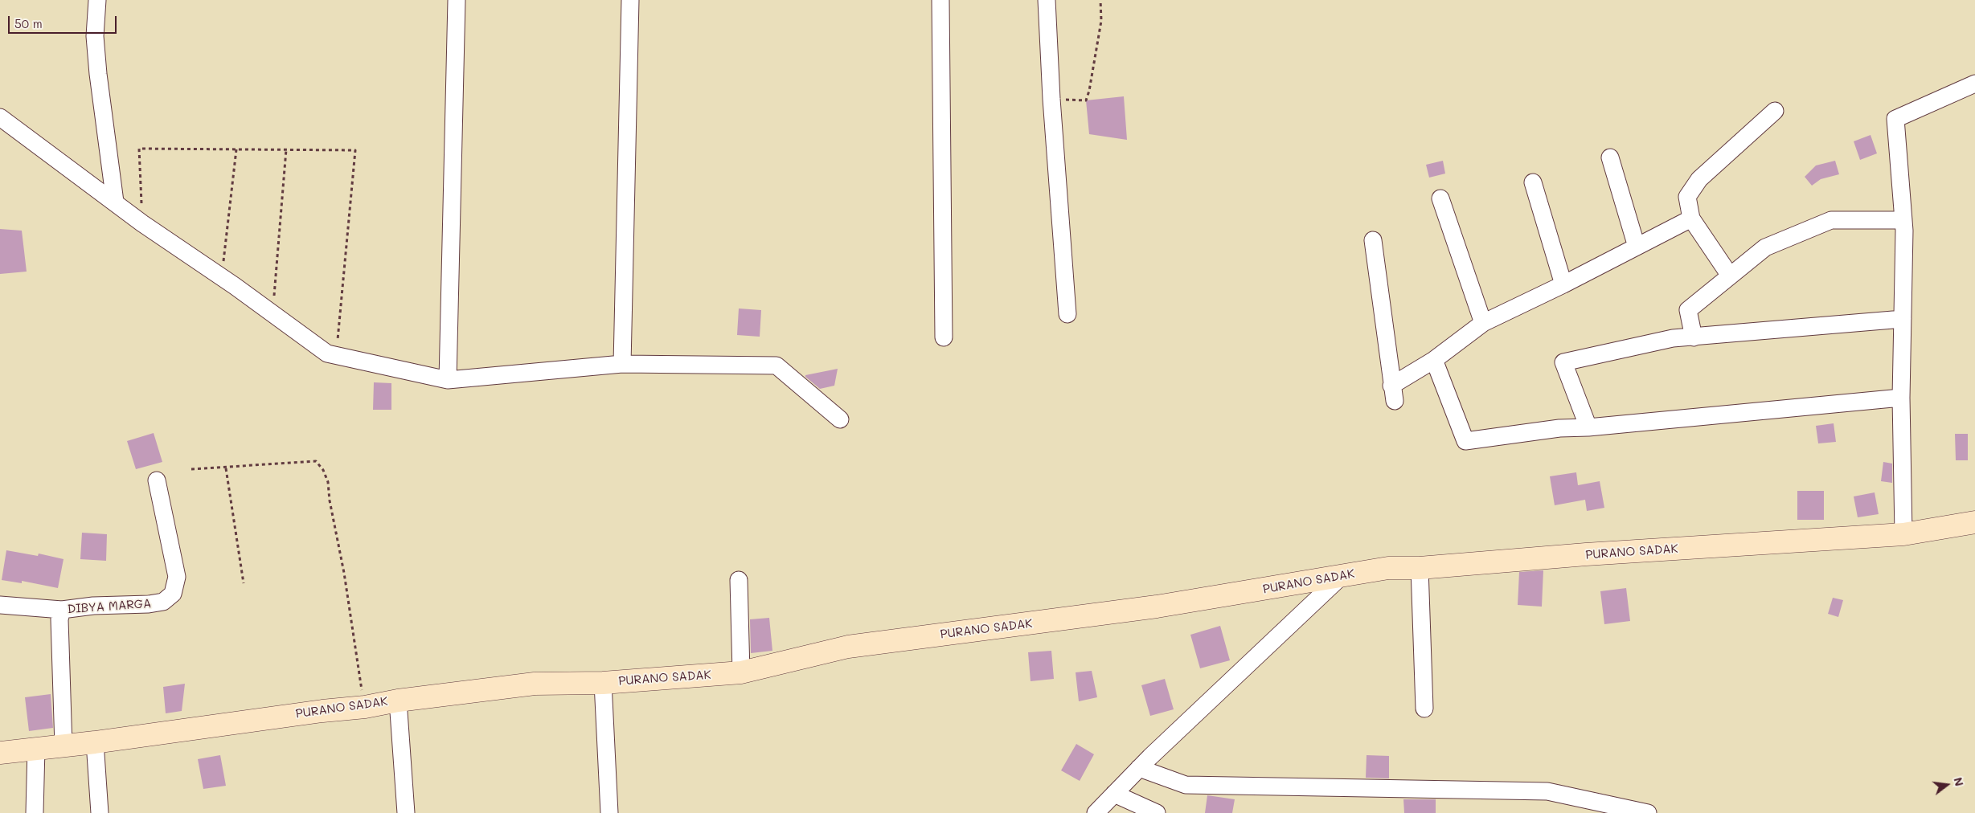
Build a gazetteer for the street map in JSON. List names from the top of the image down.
{
  "streets": {
    "main road": ["PURANO SADAK"],
    "street": ["DIBYA MARGA"]
  },
  "scale_bar": "50 m",
  "north": "right"
}
